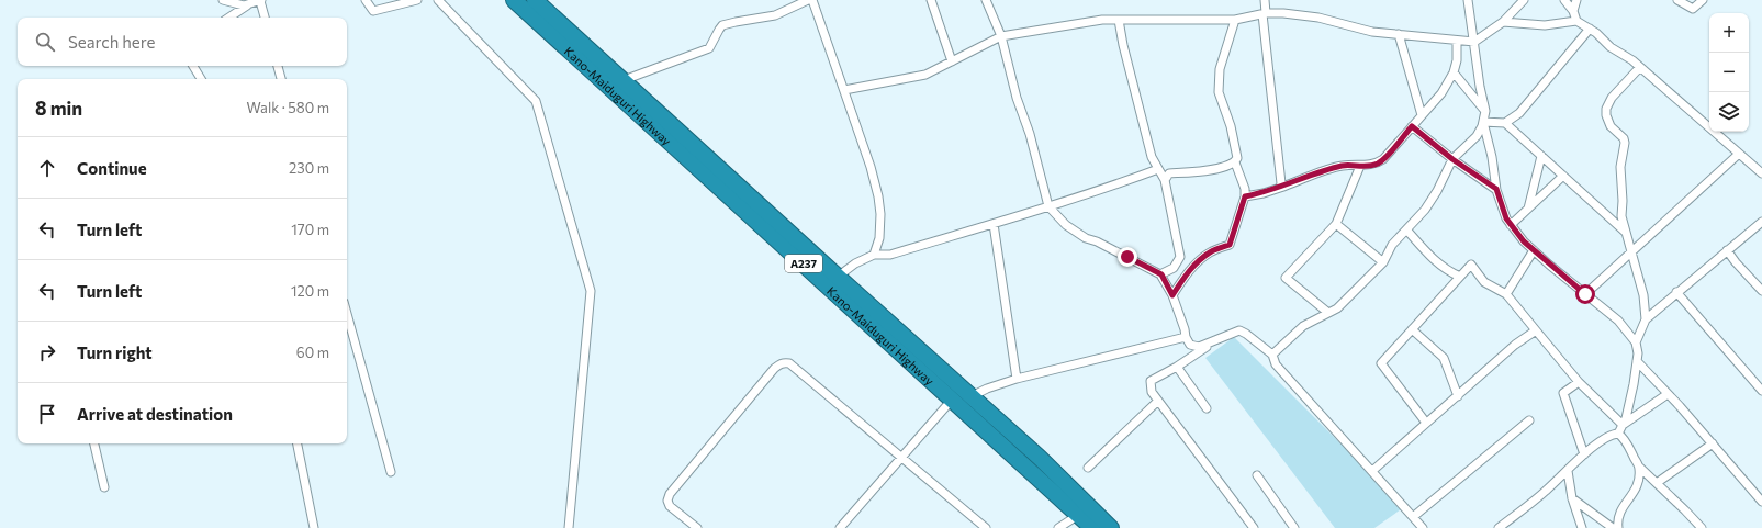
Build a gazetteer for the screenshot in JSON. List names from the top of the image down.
{
  "streets": {
    "highway": ["Kano-Maiduguri Highway", "A237"]
  },
  "page": {
    "map_buttons": ["+", "−"],
    "search": "Search here",
    "heading": ["8 min", "Walk · 580 m"],
    "list": [
      ["Continue", "230 m"],
      ["Turn left", "170 m"],
      ["Turn left", "120 m"],
      ["Turn right", "60 m"],
      "Arrive at destination"
    ]
  }
}
